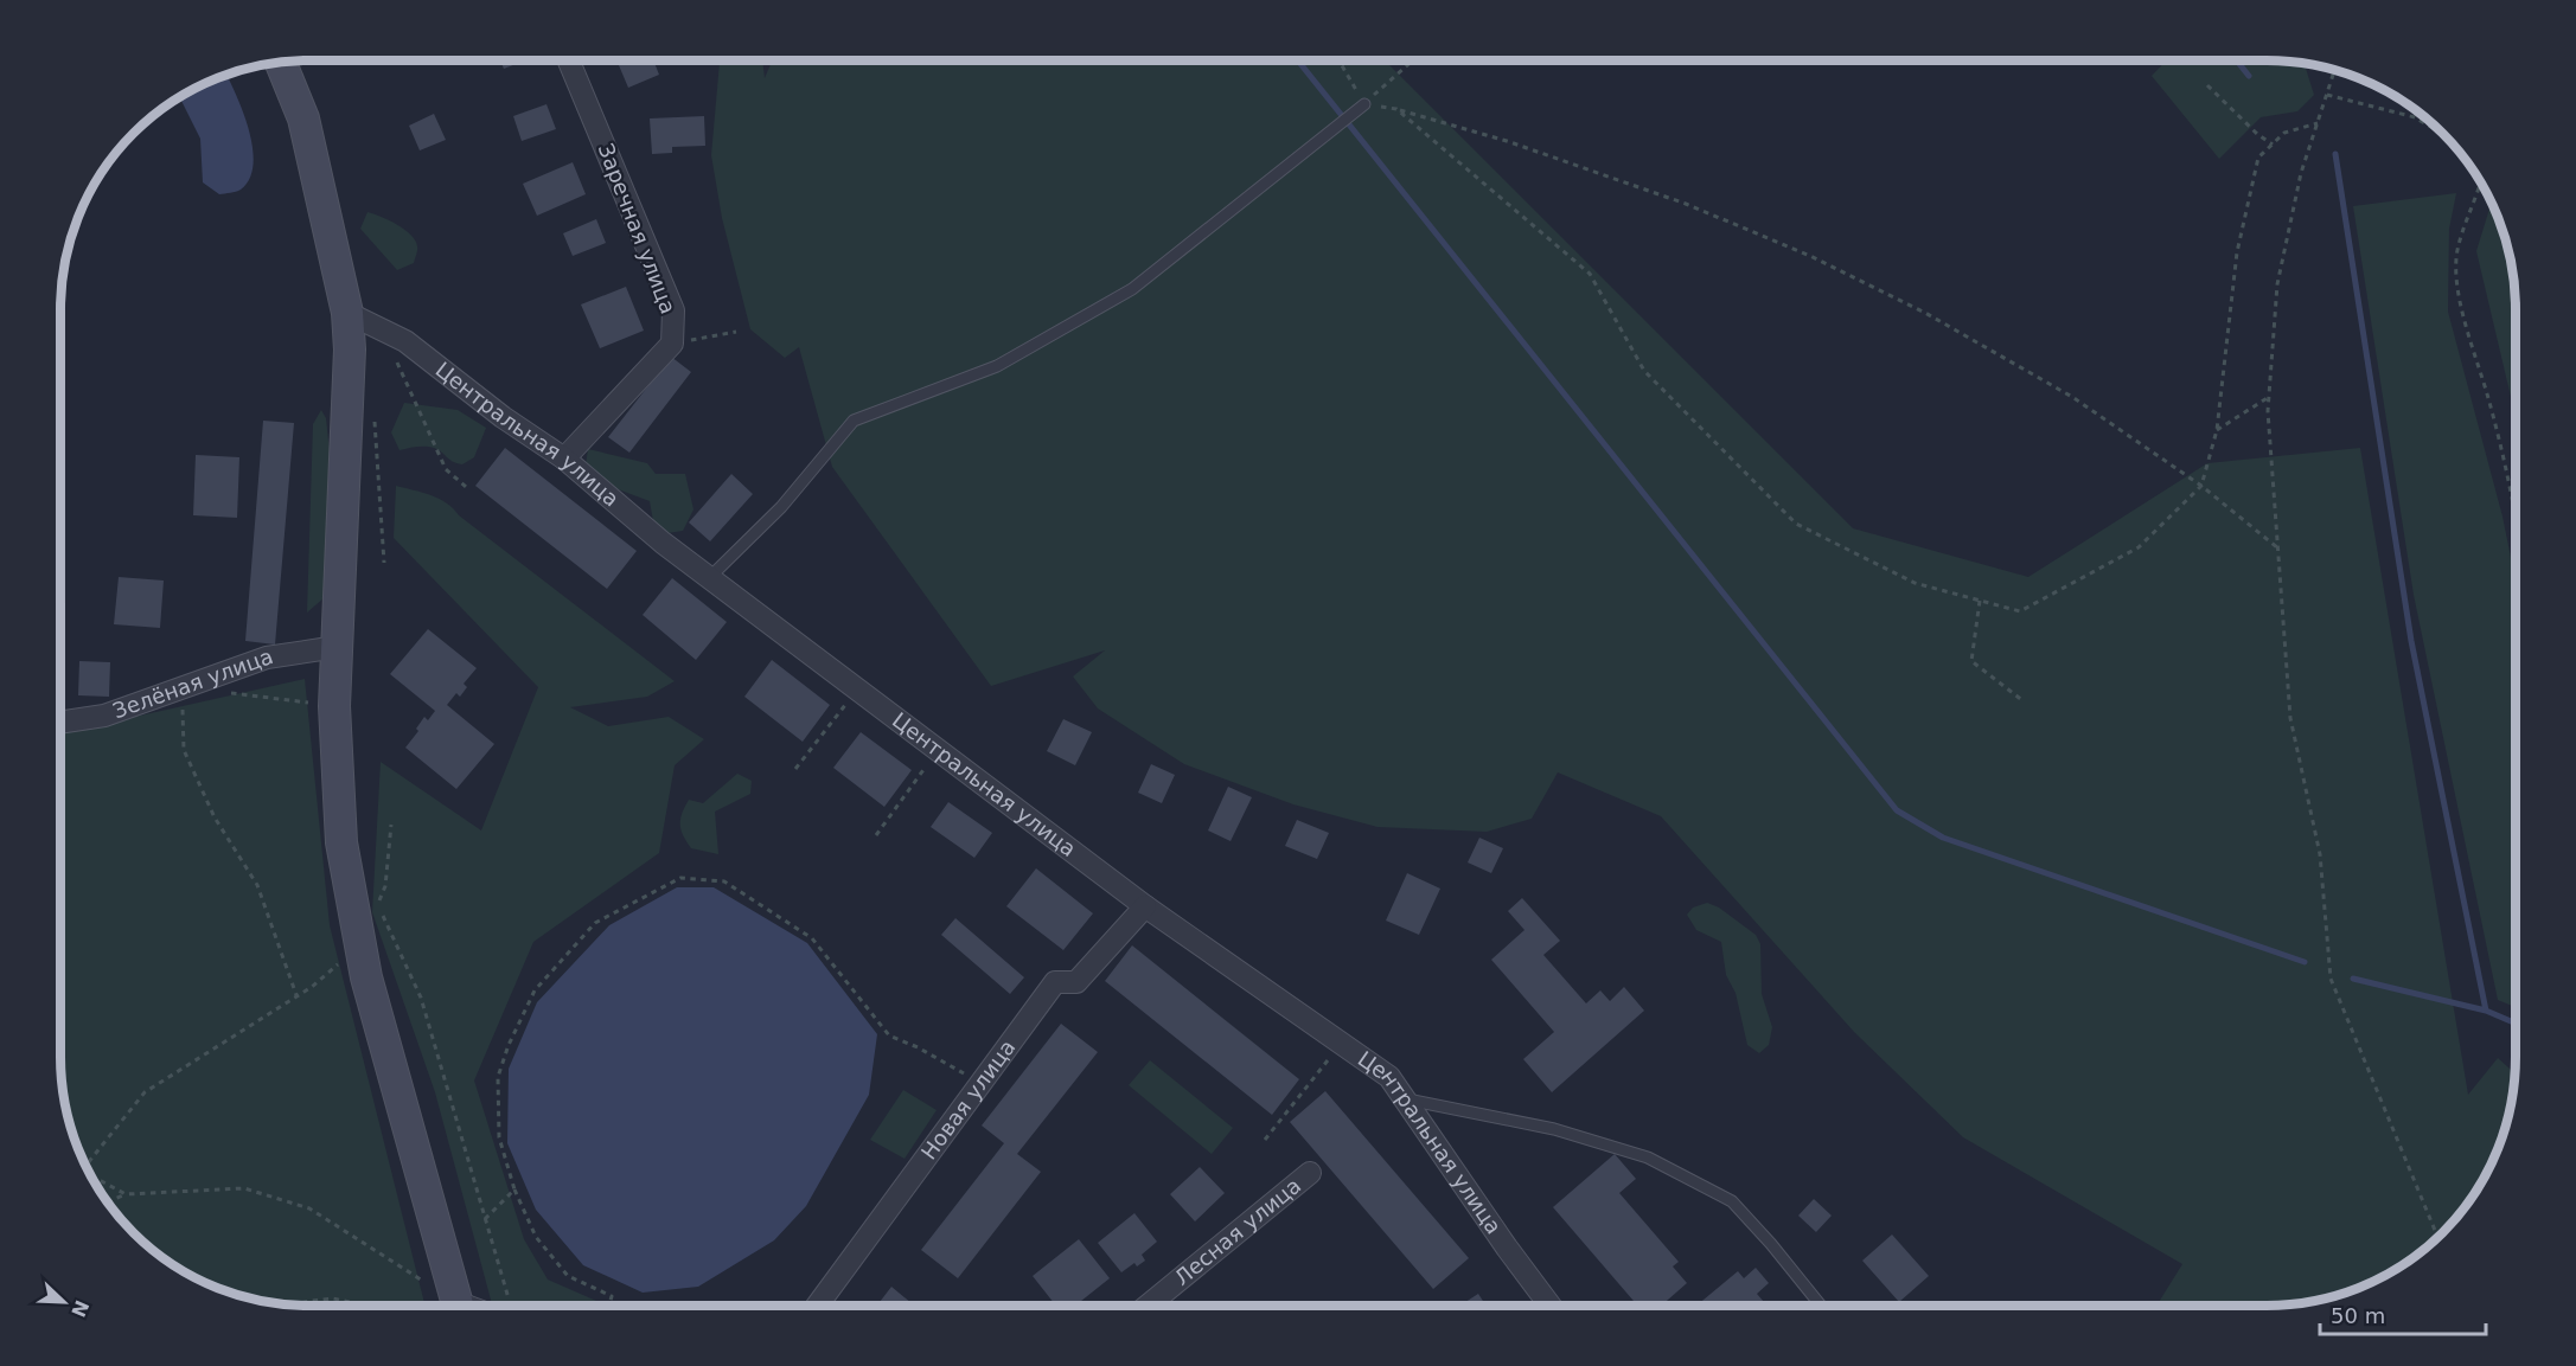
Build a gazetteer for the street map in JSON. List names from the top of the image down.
{
  "streets": {
    "street": [
      "Заречная улица",
      "Центральная улица",
      "Зелёная улица",
      "Новая улица",
      "Лесная улица"
    ]
  },
  "crossings": [
    ["Заречная улица", "Центральная улица"],
    ["Центральная улица", "Новая улица"]
  ],
  "scale_bar": "50 m",
  "north": "bottom right"
}
